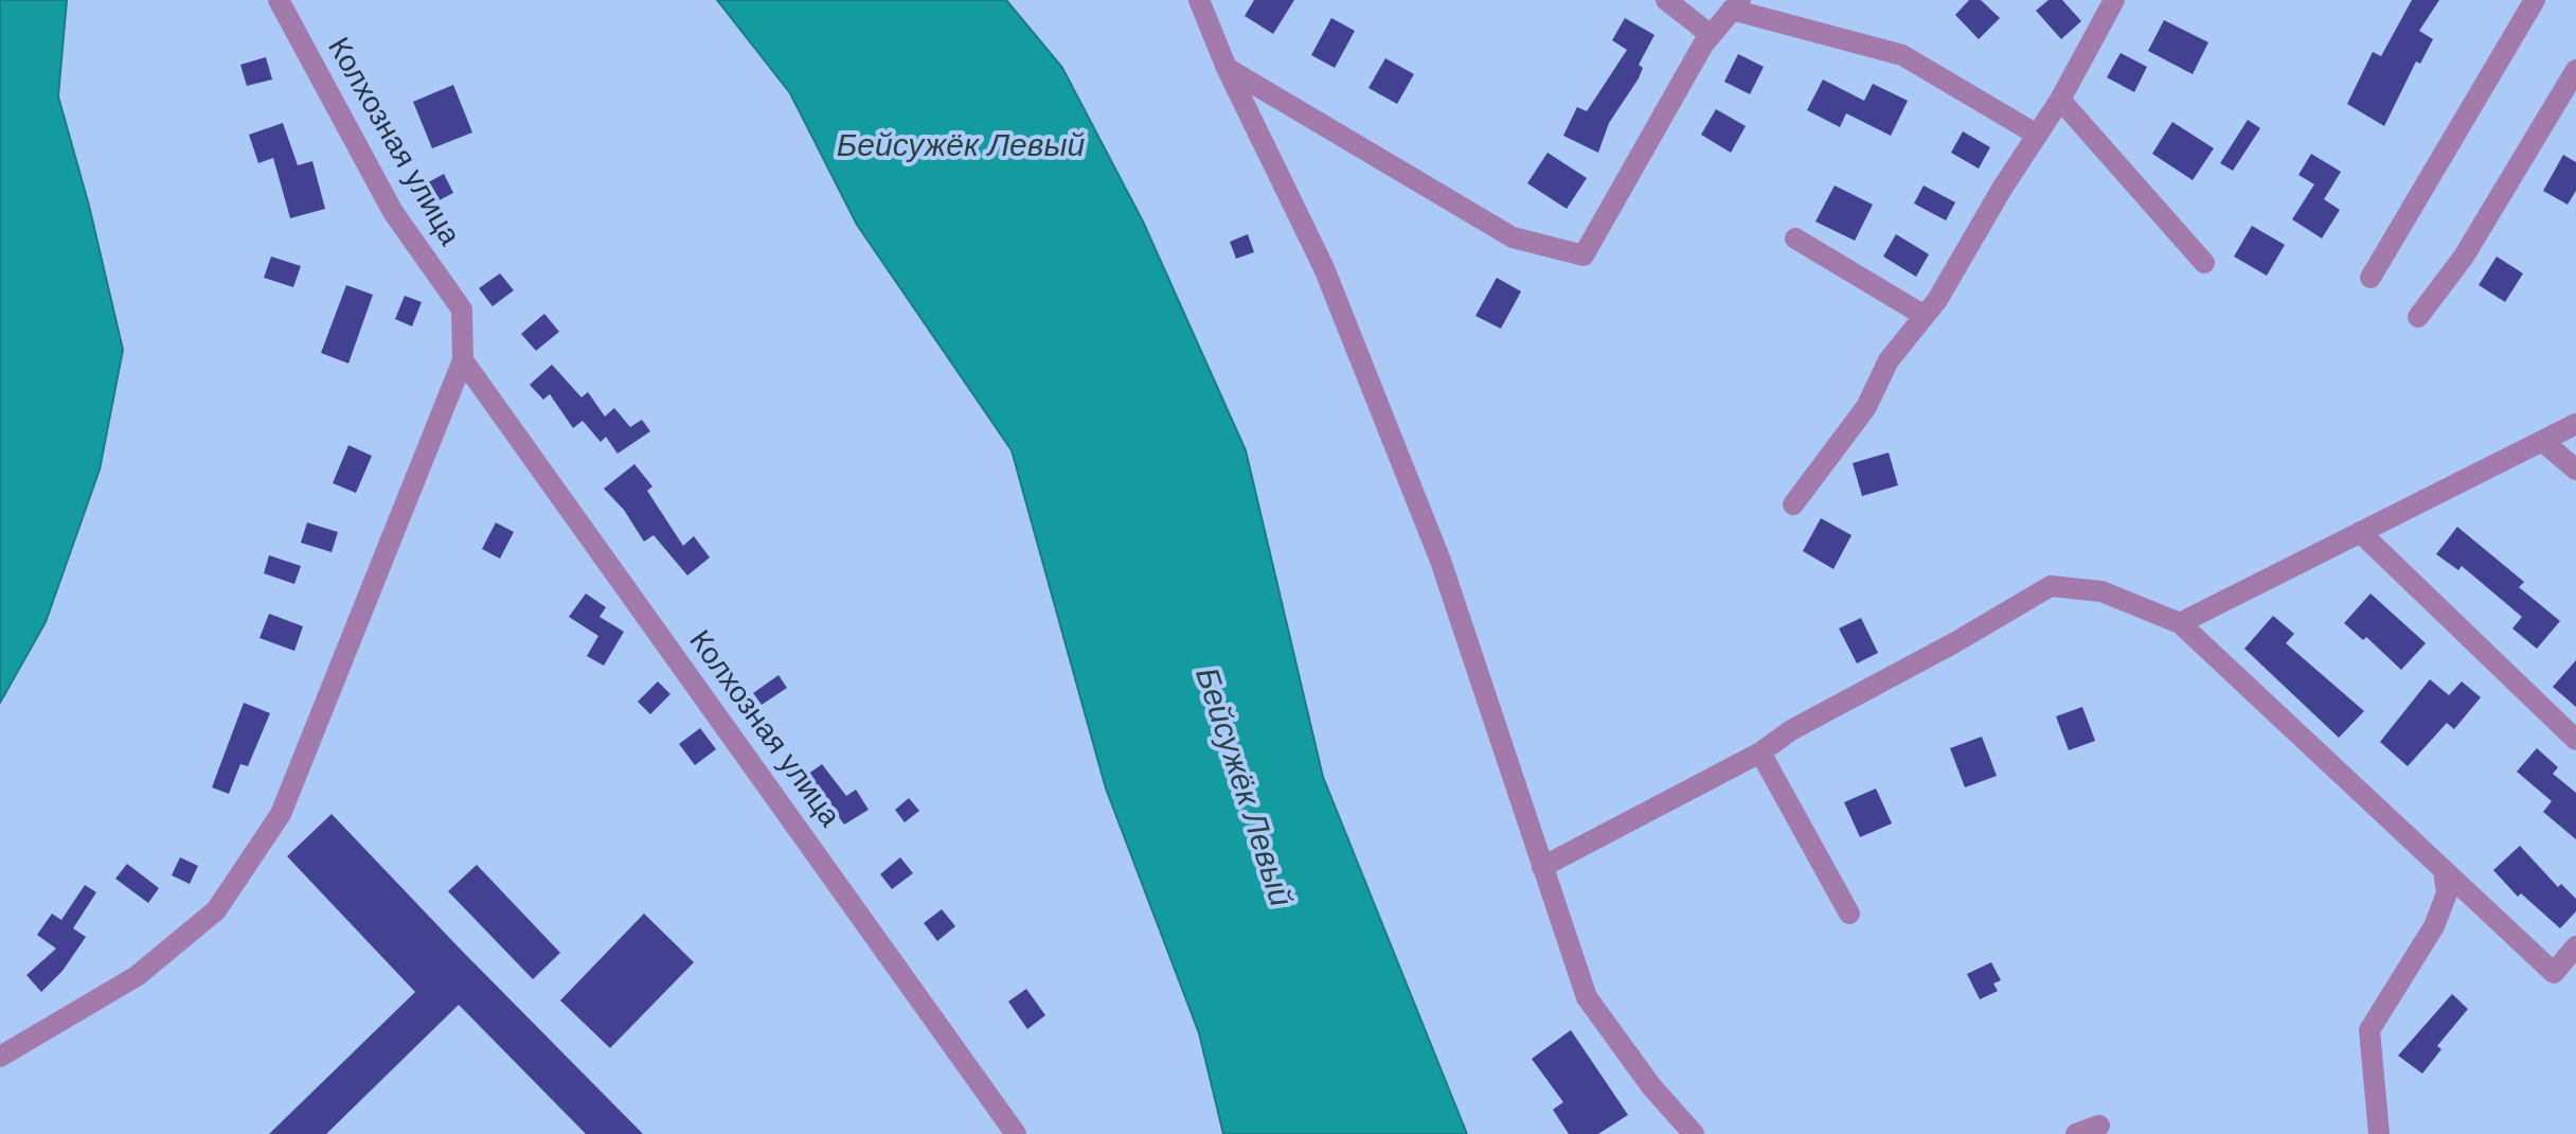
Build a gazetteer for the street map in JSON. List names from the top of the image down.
{
  "streets": {
    "street": ["Колхозная улица"]
  },
  "water": ["Бейсужёк Левый"]
}
